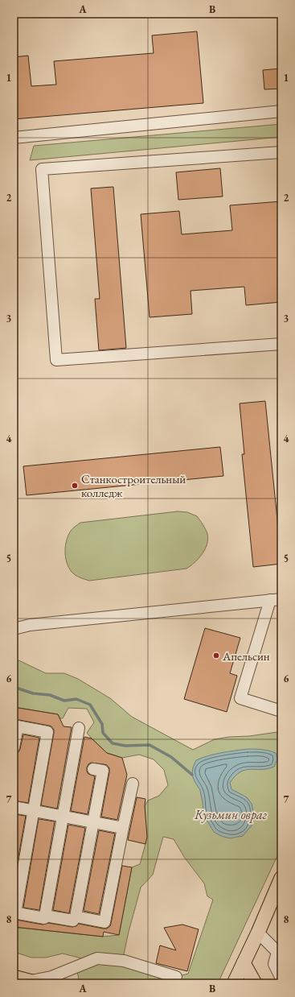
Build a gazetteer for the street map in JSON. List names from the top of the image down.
{
  "water": ["Кузьмин овраг"],
  "places": ["Станкостроительный колледж", "Апельсин"],
  "grid": {
    "columns": ["A", "B"],
    "rows": [
      "1",
      "2",
      "3",
      "4",
      "5",
      "6",
      "7",
      "8"
    ]
  }
}
